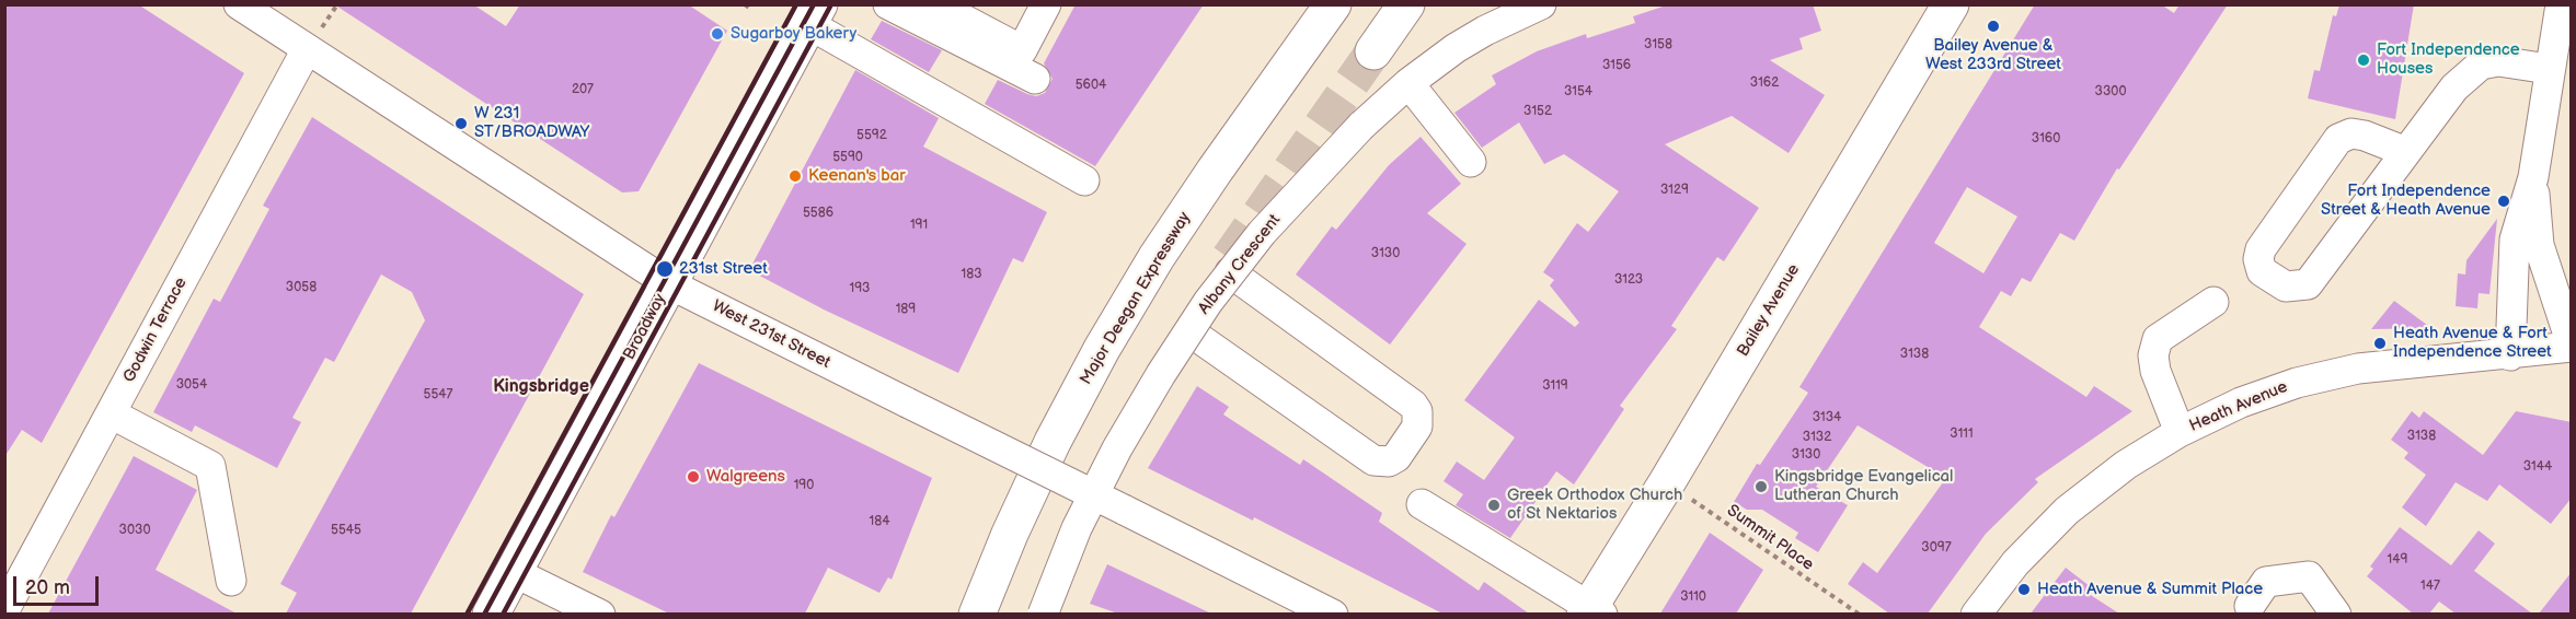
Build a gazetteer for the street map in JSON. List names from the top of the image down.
{
  "streets": {
    "main road": ["Major Deegan Expressway", "Bailey Avenue", "Broadway"],
    "street": [
      "Albany Crescent",
      "Godwin Terrace",
      "West 231st Street",
      "Heath Avenue"
    ],
    "path": ["Summit Place"]
  },
  "crossings": [
    ["Albany Crescent", "West 231st Street"],
    ["Bailey Avenue", "Summit Place"],
    ["Broadway", "West 231st Street"],
    ["Godwin Terrace", "West 231st Street"]
  ],
  "districts": ["Kingsbridge"],
  "places": [
    "Bailey Avenue & West 233rd Street",
    "Sugarboy Bakery",
    "Fort Independence Houses",
    "W 231 ST/BROADWAY",
    "Keenan's bar",
    "Fort Independence Street & Heath Avenue",
    "231st Street",
    "Heath Avenue & Fort Independence Street",
    "Walgreens",
    "Kingsbridge Evangelical Lutheran Church",
    "Greek Orthodox Church of St Nektarios",
    "Heath Avenue & Summit Place"
  ],
  "house_numbers": [
    "3158",
    "3156",
    "3162",
    "5604",
    "207",
    "3154",
    "3300",
    "3152",
    "5592",
    "3160",
    "5590",
    "3129",
    "5586",
    "191",
    "3130",
    "183",
    "3123",
    "3058",
    "193",
    "189",
    "3138",
    "3054",
    "3119",
    "5547",
    "3134",
    "3111",
    "3138",
    "3132",
    "3130",
    "3144",
    "190",
    "184",
    "3030",
    "5545",
    "3097",
    "149",
    "147",
    "3110"
  ],
  "scale_bar": "20 m"
}
